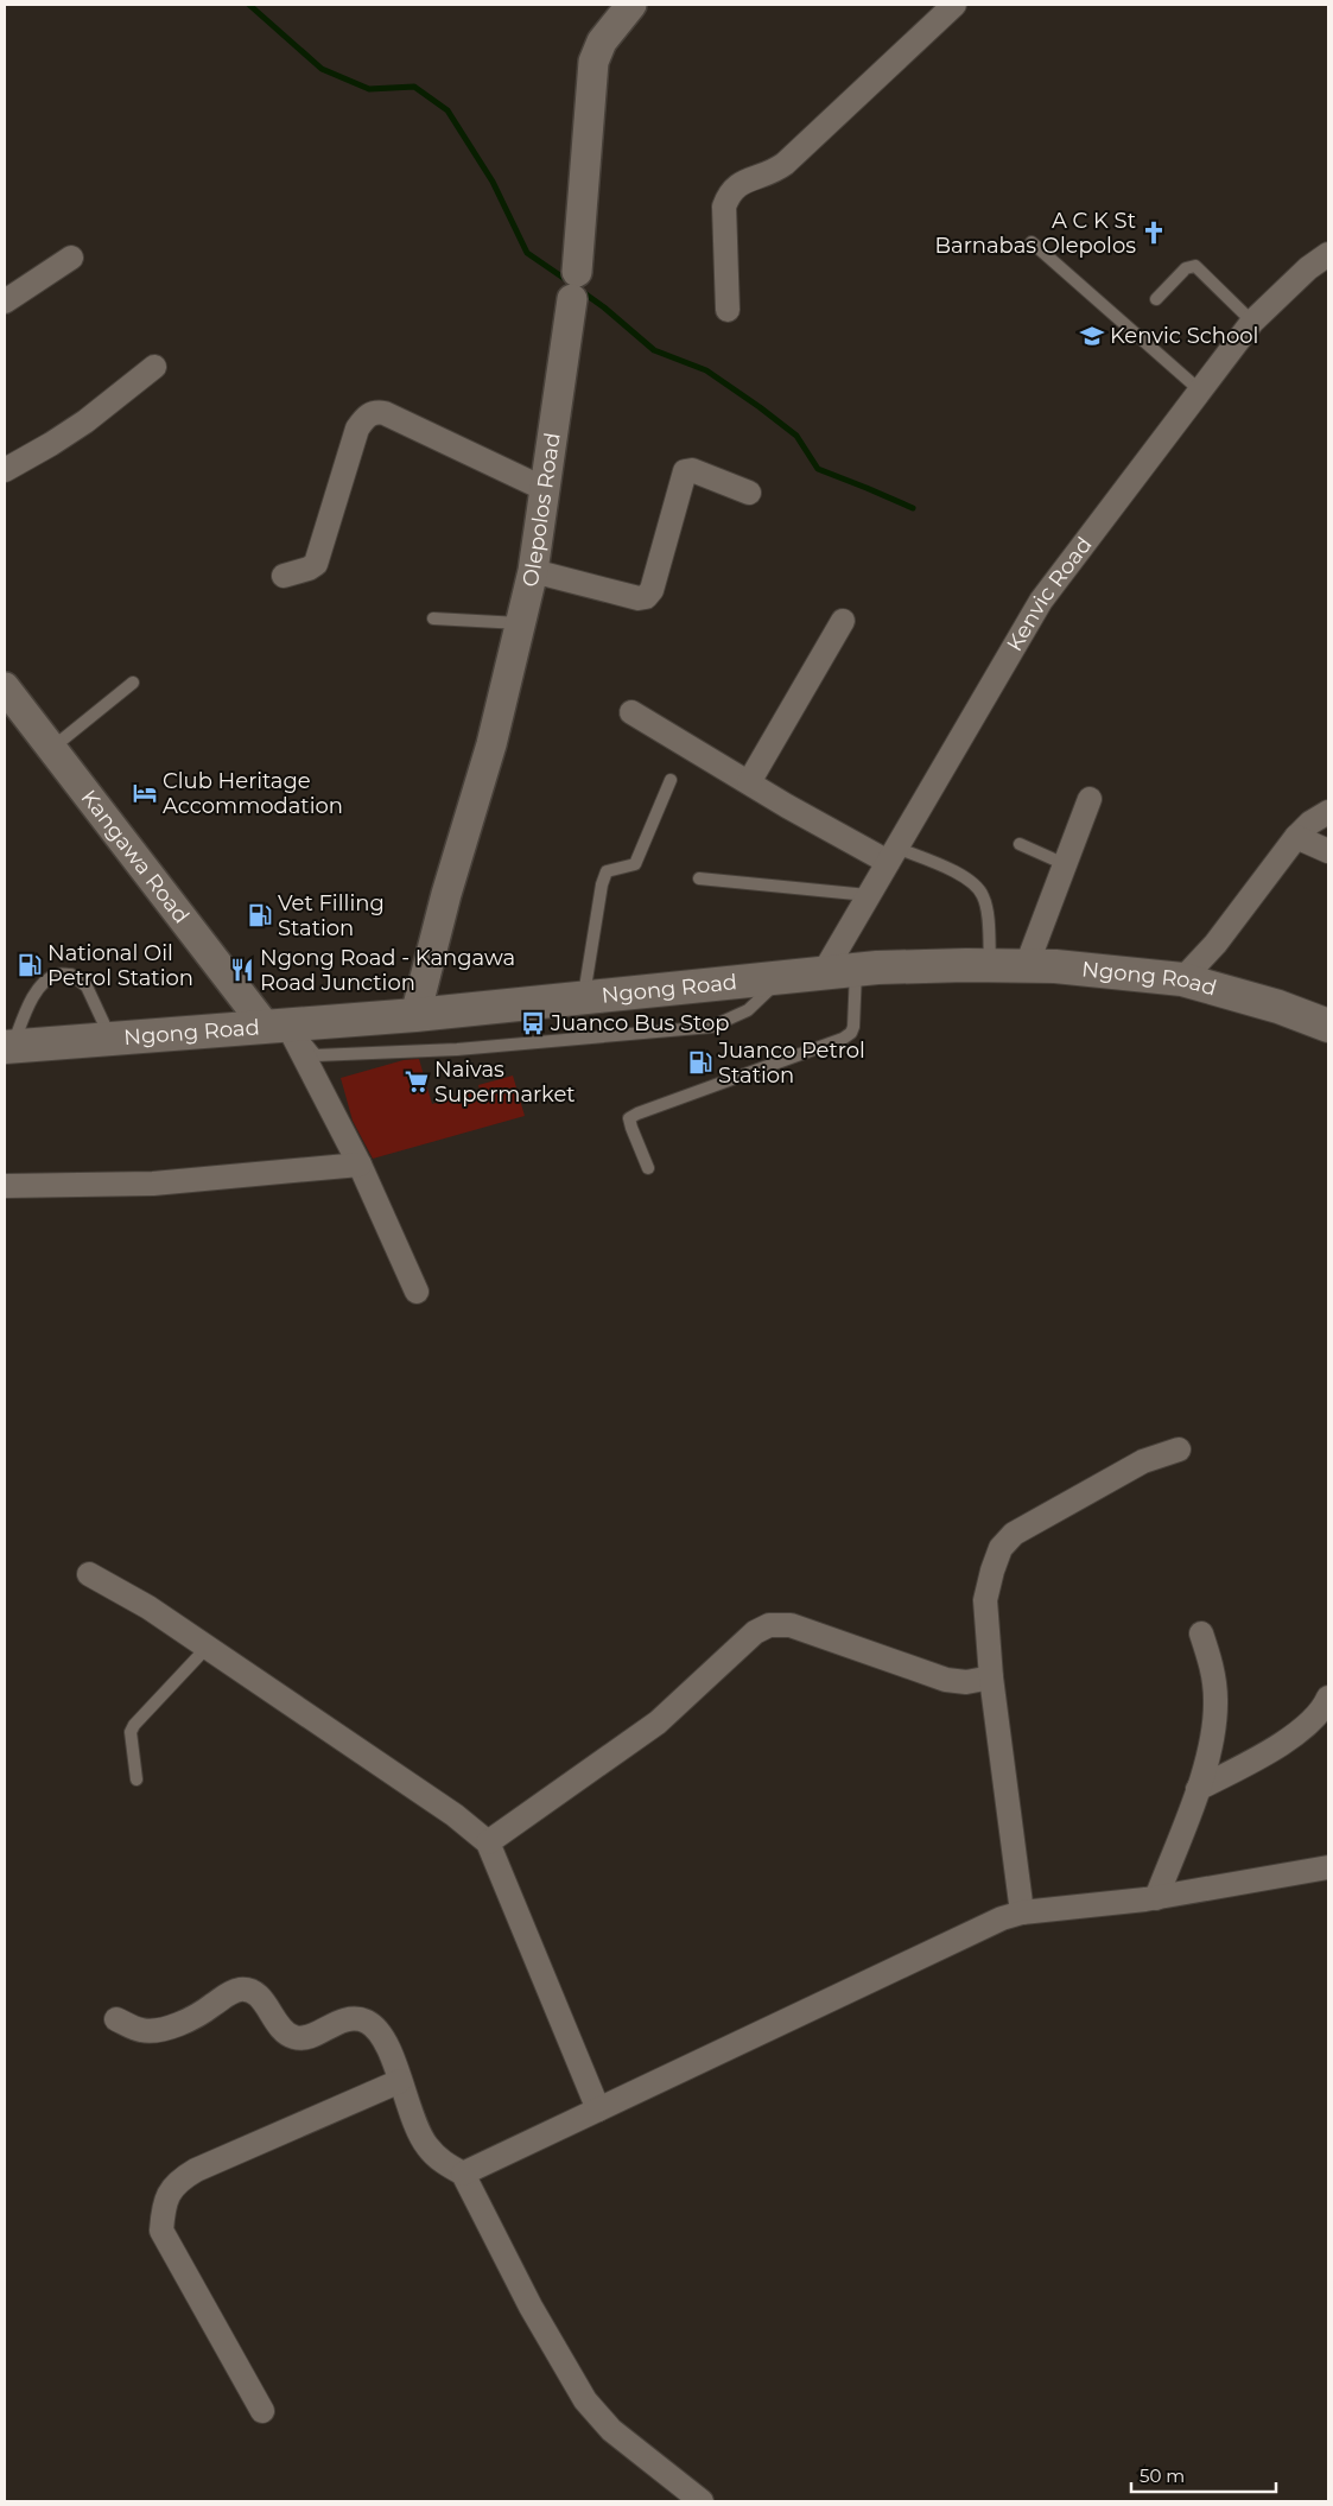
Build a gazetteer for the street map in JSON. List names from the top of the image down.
{
  "streets": {
    "main road": ["Ngong Road"],
    "street": ["Olepolos Road", "Kenvic Road", "Kangawa Road"]
  },
  "crossings": [
    ["Olepolos Road", "Ngong Road"],
    ["Kenvic Road", "Ngong Road"],
    ["Kangawa Road", "Ngong Road"]
  ],
  "places": {
    "church": ["A C K St Barnabas Olepolos"],
    "school or university": ["Kenvic School"],
    "hotel": ["Club Heritage Accommodation"],
    "fuel station": ["Vet Filling Station", "National Oil Petrol Station", "Juanco Petrol Station"],
    "restaurant": ["Ngong Road - Kangawa Road Junction"],
    "bus stop": ["Juanco Bus Stop"],
    "supermarket": ["Naivas Supermarket"]
  },
  "scale_bar": "50 m"
}
